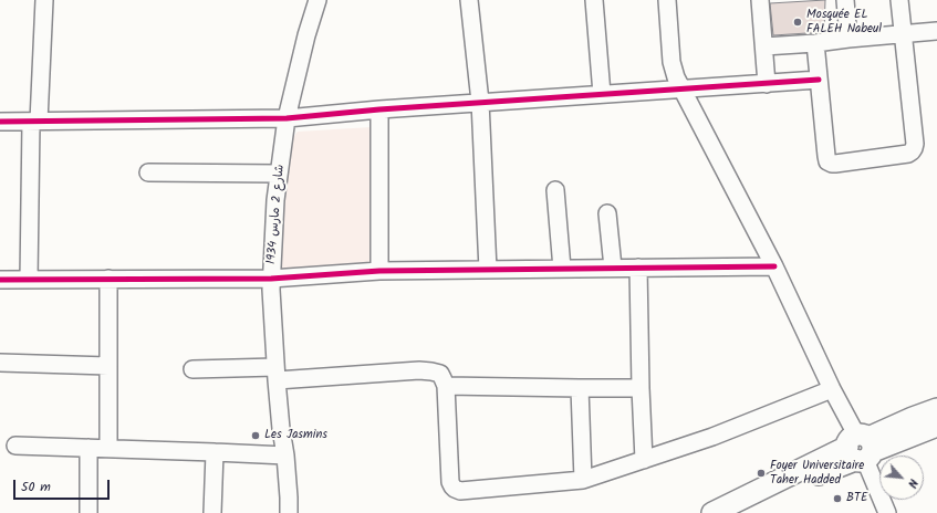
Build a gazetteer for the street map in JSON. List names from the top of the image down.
{
  "streets": {
    "street": ["شارع 2 مارس 1934"]
  },
  "places": [
    "Mosquée EL FALEH Nabeul",
    "Les Jasmins",
    "Foyer Universitaire Taher Hadded",
    "BTE"
  ],
  "scale_bar": "50 m",
  "north": "bottom right"
}
